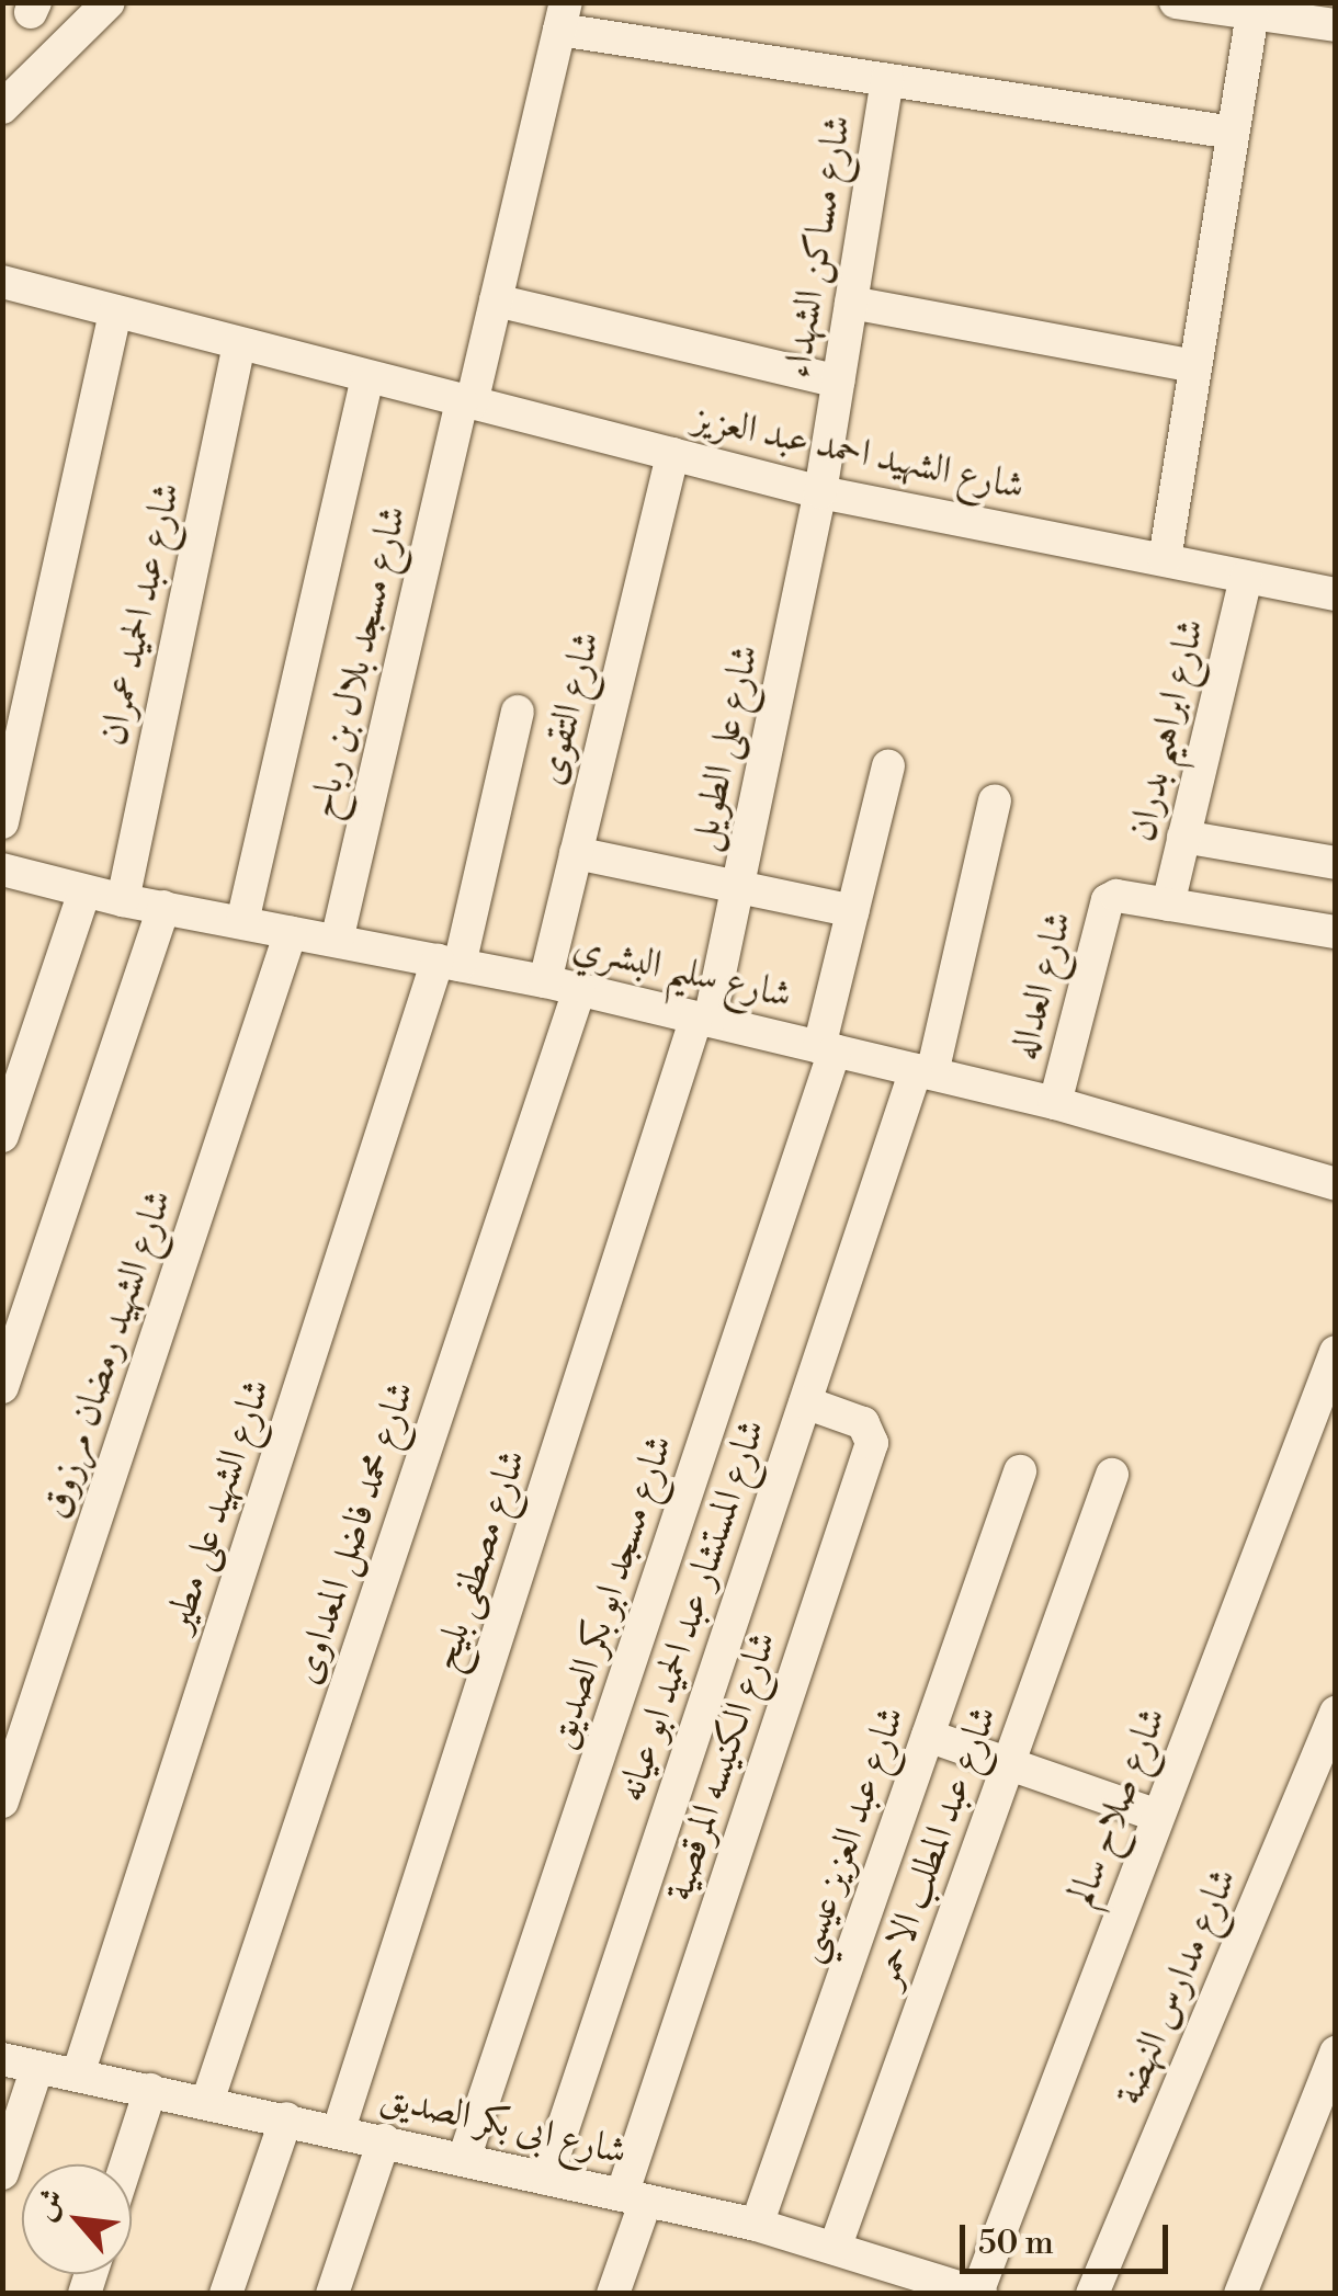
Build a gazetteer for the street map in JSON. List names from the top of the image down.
{
  "streets": {
    "street": [
      "شارع مساكن الشهداء",
      "شارع الشهيد احمد عبد العزيز",
      "شارع عبد الحميد عمران",
      "شارع مسجد بلال بن رباح",
      "شارع التقوى",
      "شارع ابراهيم بدران",
      "شارع على الطويل",
      "شارع سليم البشري",
      "شارع العداله",
      "شارع الشهيد رمضان مرزوق",
      "شارع الشهيد على مطير",
      "شارع محمد فاضل المعداوى",
      "شارع مصطفى بليح",
      "شارع مسجد ابو بكر الصديق",
      "شارع المستشار عبد الحميد ابو عيانه",
      "شارع الكنيسه المرقصية",
      "شارع صلاح سالم",
      "شارع عبد العزيز عيسي",
      "شارع عبد المطلب الاحمر",
      "شارع مدارس النهضة",
      "شارع ابى بكر الصديق"
    ]
  },
  "crossings": [
    ["شارع مساكن الشهداء", "شارع الشهيد احمد عبد العزيز"],
    ["شارع مساكن الشهداء", "شارع على الطويل"],
    ["شارع الشهيد احمد عبد العزيز", "شارع عبد الحميد عمران"],
    ["شارع الشهيد احمد عبد العزيز", "شارع مسجد بلال بن رباح"],
    ["شارع الشهيد احمد عبد العزيز", "شارع التقوى"],
    ["شارع الشهيد احمد عبد العزيز", "شارع ابراهيم بدران"],
    ["شارع الشهيد احمد عبد العزيز", "شارع على الطويل"],
    ["شارع عبد الحميد عمران", "شارع سليم البشري"],
    ["شارع مسجد بلال بن رباح", "شارع سليم البشري"],
    ["شارع التقوى", "شارع سليم البشري"],
    ["شارع ابراهيم بدران", "شارع العداله"],
    ["شارع على الطويل", "شارع سليم البشري"],
    ["شارع على الطويل", "شارع مصطفى بليح"],
    ["شارع سليم البشري", "شارع العداله"],
    ["شارع سليم البشري", "شارع الشهيد رمضان مرزوق"],
    ["شارع سليم البشري", "شارع الشهيد على مطير"],
    ["شارع سليم البشري", "شارع محمد فاضل المعداوى"],
    ["شارع سليم البشري", "شارع مصطفى بليح"],
    ["شارع سليم البشري", "شارع مسجد ابو بكر الصديق"],
    ["شارع سليم البشري", "شارع المستشار عبد الحميد ابو عيانه"],
    ["شارع الشهيد على مطير", "شارع ابى بكر الصديق"],
    ["شارع محمد فاضل المعداوى", "شارع ابى بكر الصديق"],
    ["شارع مصطفى بليح", "شارع ابى بكر الصديق"],
    ["شارع مسجد ابو بكر الصديق", "شارع ابى بكر الصديق"],
    ["شارع المستشار عبد الحميد ابو عيانه", "شارع الكنيسه المرقصية"],
    ["شارع المستشار عبد الحميد ابو عيانه", "شارع ابى بكر الصديق"],
    ["شارع الكنيسه المرقصية", "شارع ابى بكر الصديق"],
    ["شارع صلاح سالم", "شارع ابى بكر الصديق"],
    ["شارع عبد العزيز عيسي", "شارع ابى بكر الصديق"],
    ["شارع عبد المطلب الاحمر", "شارع ابى بكر الصديق"]
  ],
  "scale_bar": "50 m",
  "north": "top left"
}
